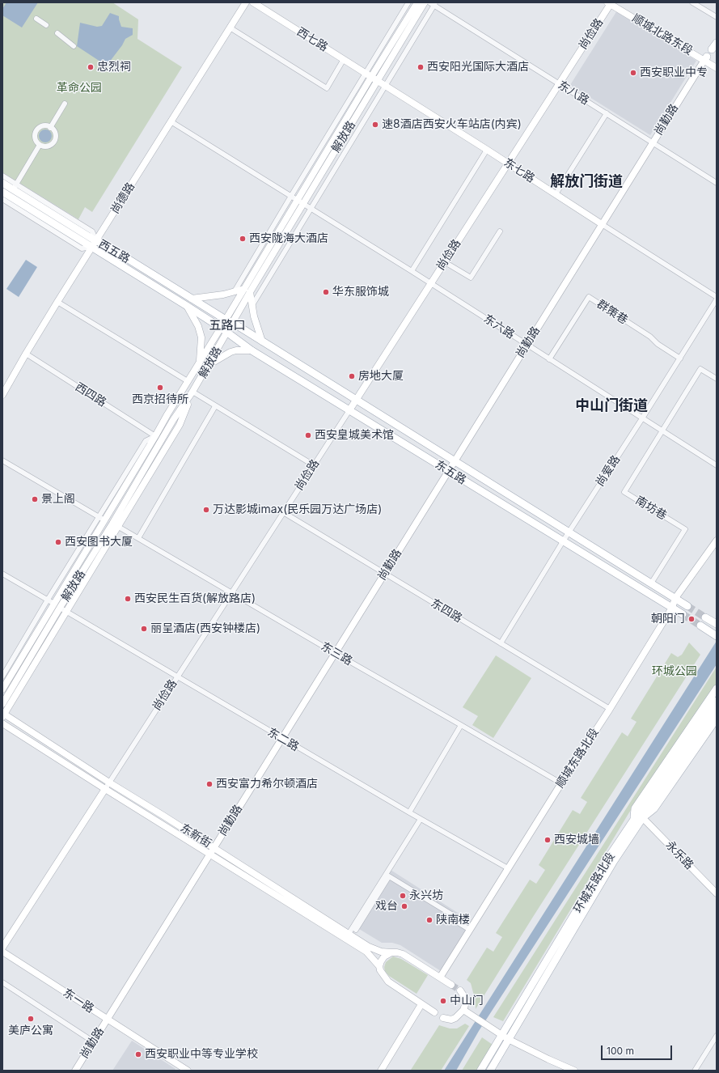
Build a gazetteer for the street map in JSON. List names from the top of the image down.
{
  "streets": {
    "main road": ["西五路", "东五路", "环城东路北段"],
    "street": [
      "尚俭路",
      "顺城北路东段",
      "西七路",
      "东八路",
      "尚勤路",
      "解放路",
      "东七路",
      "尚德路",
      "群策巷",
      "东六路",
      "西四路",
      "尚爱路",
      "南坊巷",
      "东四路",
      "东三路",
      "东二路",
      "顺城东路北段",
      "东新街",
      "永乐路",
      "东一路"
    ]
  },
  "crossings": [
    ["尚俭路", "顺城北路东段"],
    ["尚俭路", "东八路"],
    ["尚俭路", "东七路"],
    ["尚俭路", "东六路"],
    ["尚俭路", "东五路"],
    ["尚俭路", "东四路"],
    ["尚俭路", "东三路"],
    ["尚俭路", "东二路"],
    ["尚俭路", "东新街"],
    ["顺城北路东段", "尚勤路"],
    ["西七路", "解放路"],
    ["西七路", "东七路"],
    ["东八路", "尚勤路"],
    ["尚勤路", "东七路"],
    ["尚勤路", "东六路"],
    ["尚勤路", "东五路"],
    ["尚勤路", "东四路"],
    ["尚勤路", "东三路"],
    ["尚勤路", "东二路"],
    ["尚勤路", "东新街"],
    ["尚勤路", "东一路"],
    ["解放路", "东七路"],
    ["解放路", "西五路"],
    ["解放路", "东六路"],
    ["解放路", "西四路"],
    ["解放路", "东五路"],
    ["解放路", "东三路"],
    ["解放路", "东二路"],
    ["尚德路", "西五路"],
    ["尚德路", "东六路"],
    ["尚德路", "西四路"],
    ["西五路", "东五路"],
    ["群策巷", "东六路"],
    ["群策巷", "尚爱路"],
    ["东六路", "尚爱路"],
    ["东六路", "南坊巷"],
    ["尚爱路", "东五路"],
    ["尚爱路", "东四路"],
    ["东五路", "南坊巷"],
    ["东五路", "顺城东路北段"],
    ["东四路", "顺城东路北段"],
    ["东三路", "顺城东路北段"],
    ["东二路", "顺城东路北段"],
    ["顺城东路北段", "东新街"],
    ["永乐路", "环城东路北段"]
  ],
  "districts": ["解放门街道", "五路口", "中山门街道"],
  "parks": ["革命公园", "环城公园"],
  "places": [
    "忠烈祠",
    "西安阳光国际大酒店",
    "西安职业中专",
    "速8酒店西安火车站店(内宾)",
    "西安陇海大酒店",
    "华东服饰城",
    "房地大厦",
    "西京招待所",
    "西安皇城美术馆",
    "景上阁",
    "万达影城imax(民乐园万达广场店)",
    "西安图书大厦",
    "西安民生百货(解放路店)",
    "朝阳门",
    "丽呈酒店(西安钟楼店)",
    "西安富力希尔顿酒店",
    "西安城墙",
    "永兴坊",
    "戏台",
    "陕南楼",
    "中山门",
    "美庐公寓",
    "西安职业中等专业学校"
  ],
  "scale_bar": "100 m"
}
